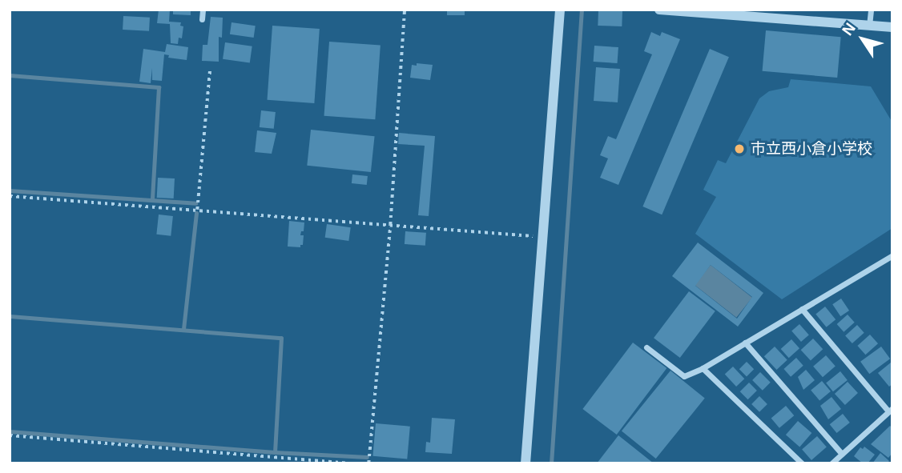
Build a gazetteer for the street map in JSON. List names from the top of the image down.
{
  "places": ["市立西小倉小学校"],
  "north": "top left"
}
